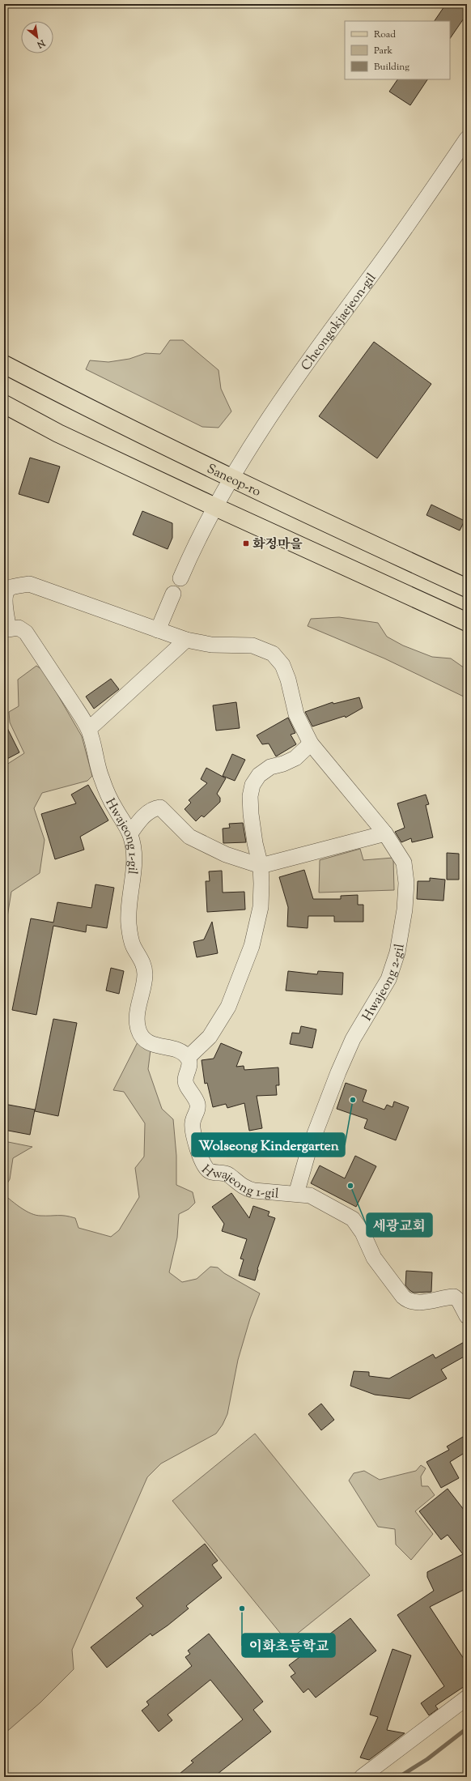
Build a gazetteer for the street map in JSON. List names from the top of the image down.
{
  "streets": {
    "main road": ["Saneop-ro"],
    "street": ["Cheongokjaejeon-gil", "Hwajeong 1-gil", "Hwajeong 2-gil"]
  },
  "crossings": [
    ["Cheongokjaejeon-gil", "Saneop-ro"],
    ["Hwajeong 1-gil", "Hwajeong 2-gil"]
  ],
  "places": {
    "transit": ["화정마을"],
    "other": ["Wolseong Kindergarten", "세광교회", "이화초등학교"]
  },
  "legend": ["Road", "Park", "Building"],
  "north": "bottom right"
}
